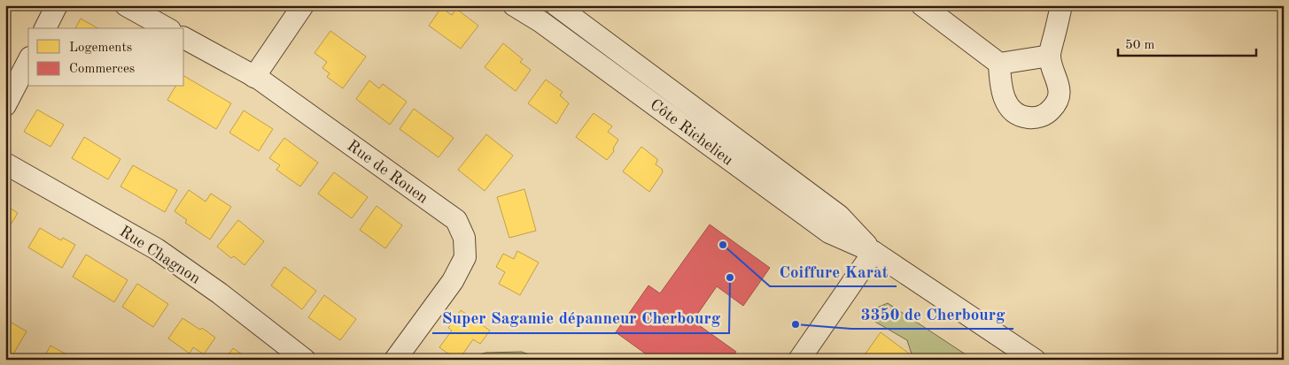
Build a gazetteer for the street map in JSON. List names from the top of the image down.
{
  "streets": {
    "street": ["Côte Richelieu", "Rue de Rouen", "Rue Chagnon"]
  },
  "places": ["Coiffure Karat", "Super Sagamie dépanneur Cherbourg", "3350 de Cherbourg"],
  "legend": ["Logements", "Commerces"],
  "scale_bar": "50 m"
}
